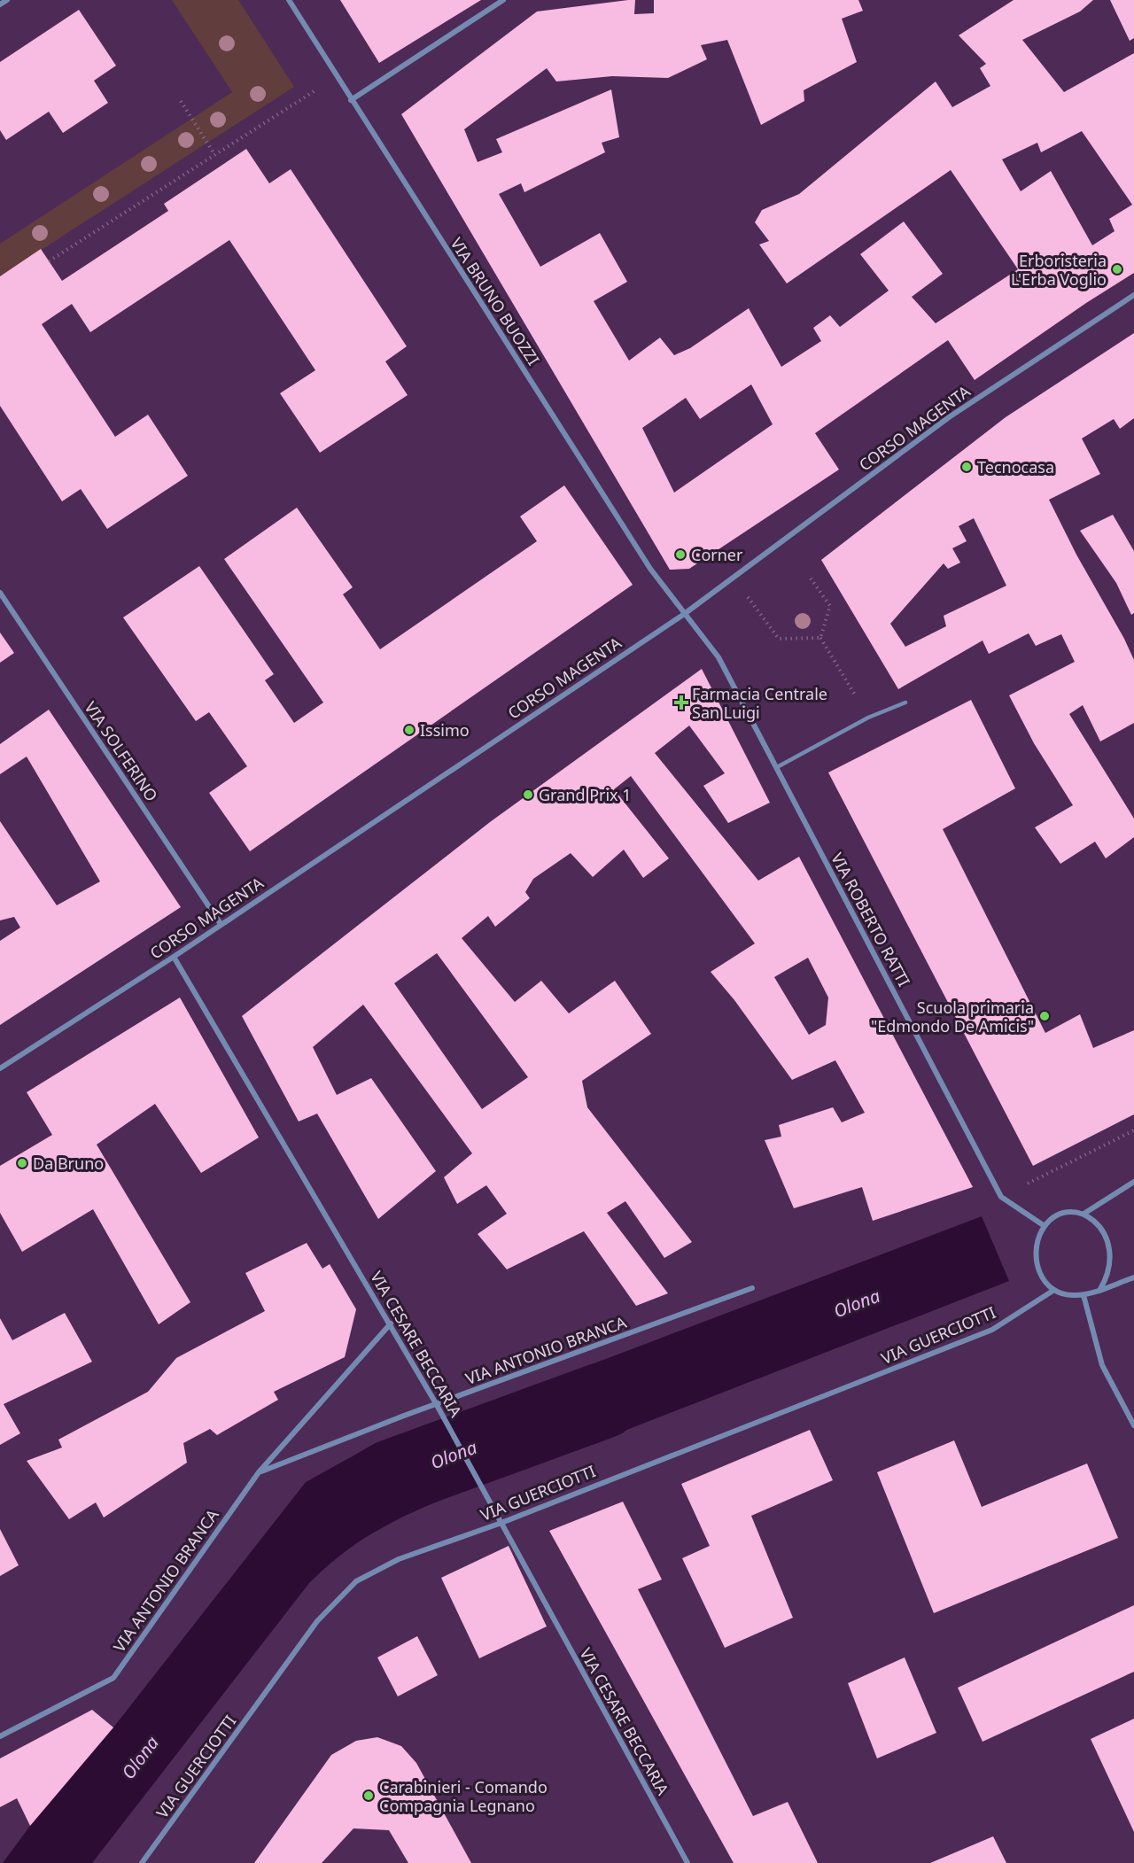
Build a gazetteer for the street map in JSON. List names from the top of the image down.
{
  "streets": {
    "street": [
      "VIA BRUNO BUOZZI",
      "CORSO MAGENTA",
      "VIA SOLFERINO",
      "VIA ROBERTO RATTI",
      "VIA GUERCIOTTI",
      "VIA CESARE BECCARIA",
      "VIA ANTONIO BRANCA"
    ]
  },
  "crossings": [
    ["VIA BRUNO BUOZZI", "CORSO MAGENTA"],
    ["VIA BRUNO BUOZZI", "VIA ROBERTO RATTI"],
    ["CORSO MAGENTA", "VIA SOLFERINO"],
    ["CORSO MAGENTA", "VIA ROBERTO RATTI"],
    ["CORSO MAGENTA", "VIA CESARE BECCARIA"],
    ["VIA GUERCIOTTI", "VIA CESARE BECCARIA"],
    ["VIA CESARE BECCARIA", "VIA ANTONIO BRANCA"]
  ],
  "water": ["Olona"],
  "places": {
    "other": [
      "Erboristeria L'Erba Voglio",
      "Tecnocasa",
      "Corner",
      "Issimo",
      "Grand Prix 1",
      "Scuola primaria \"Edmondo De Amicis\"",
      "Da Bruno",
      "Carabinieri - Comando Compagnia Legnano"
    ],
    "health": ["Farmacia Centrale San Luigi"]
  }
}
